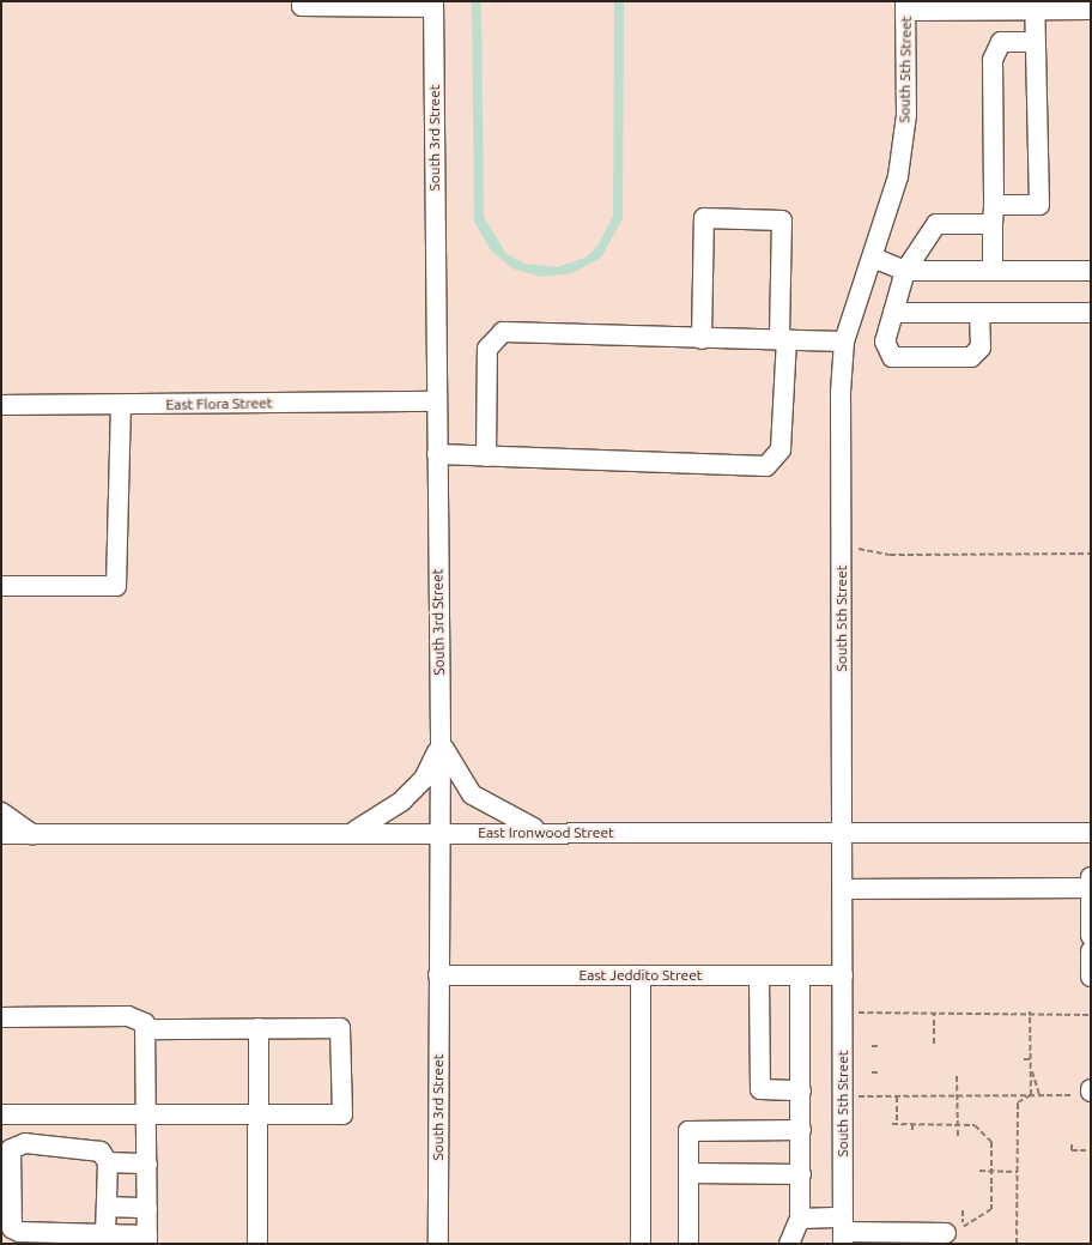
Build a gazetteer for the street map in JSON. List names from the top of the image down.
{
  "streets": {
    "street": [
      "South 5th Street",
      "South 3rd Street",
      "East Flora Street",
      "East Ironwood Street",
      "East Jeddito Street"
    ]
  },
  "crossings": [
    ["South 5th Street", "East Ironwood Street"],
    ["South 5th Street", "East Jeddito Street"],
    ["South 3rd Street", "East Flora Street"],
    ["South 3rd Street", "East Ironwood Street"],
    ["South 3rd Street", "East Jeddito Street"]
  ]
}
